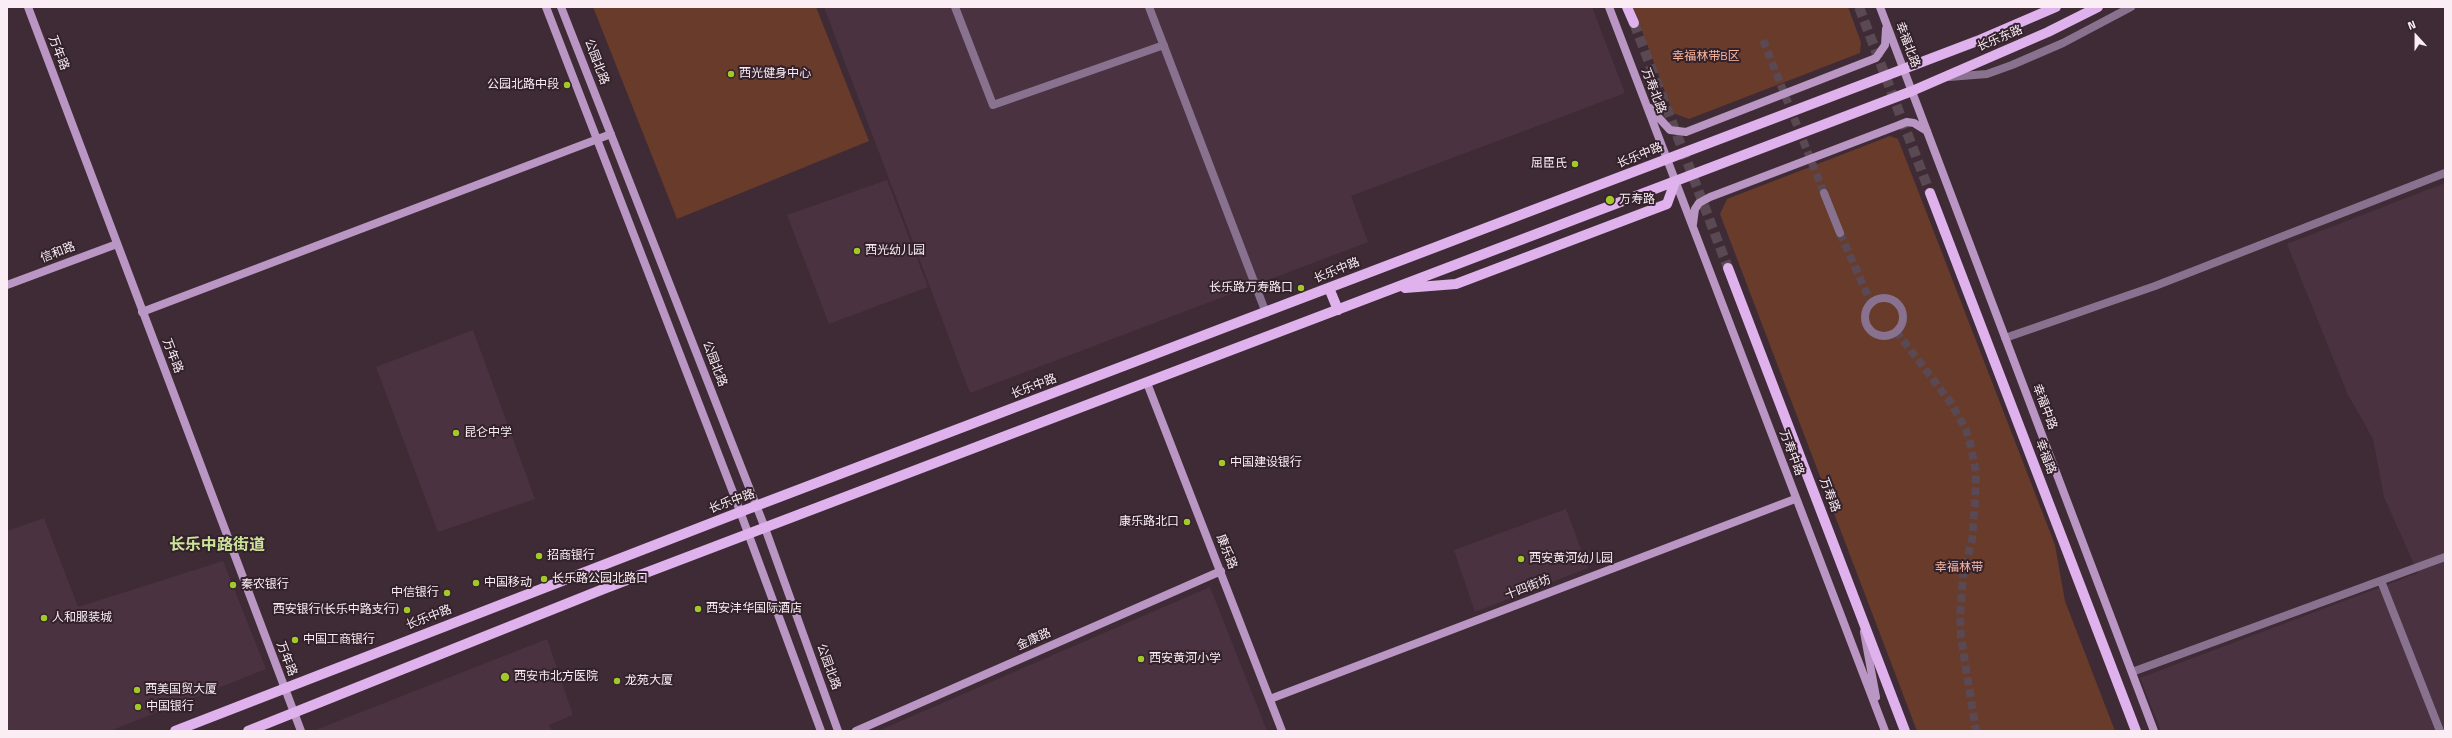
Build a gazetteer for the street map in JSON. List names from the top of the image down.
{
  "streets": {
    "main road": [
      "长乐东路",
      "幸福北路",
      "万年路",
      "公园北路",
      "万寿北路",
      "长乐中路",
      "信和路",
      "幸福中路",
      "万寿中路",
      "幸福路",
      "万寿路",
      "康乐路",
      "十四街坊",
      "金康路"
    ]
  },
  "crossings": [
    ["长乐东路", "幸福北路"],
    ["长乐东路", "长乐中路"],
    ["长乐东路", "幸福中路"],
    ["幸福北路", "长乐中路"],
    ["幸福北路", "幸福中路"],
    ["万年路", "长乐中路"],
    ["万年路", "信和路"],
    ["公园北路", "长乐中路"],
    ["万寿北路", "长乐中路"],
    ["万寿北路", "万寿中路"],
    ["万寿中路", "十四街坊"],
    ["康乐路", "十四街坊"],
    ["康乐路", "金康路"]
  ],
  "districts": ["长乐中路街道"],
  "parks": ["幸福林带B区", "幸福林带"],
  "places": [
    "西光健身中心",
    "公园北路中段",
    "屈臣氏",
    "万寿路",
    "西光幼儿园",
    "长乐路万寿路口",
    "昆仑中学",
    "中国建设银行",
    "康乐路北口",
    "招商银行",
    "西安黄河幼儿园",
    "长乐路公园北路口",
    "中国移动",
    "秦农银行",
    "中信银行",
    "西安沣华国际酒店",
    "西安银行(长乐中路支行)",
    "人和服装城",
    "中国工商银行",
    "西安黄河小学",
    "西安市北方医院",
    "龙苑大厦",
    "西美国贸大厦",
    "中国银行"
  ],
  "north": "top"
}
